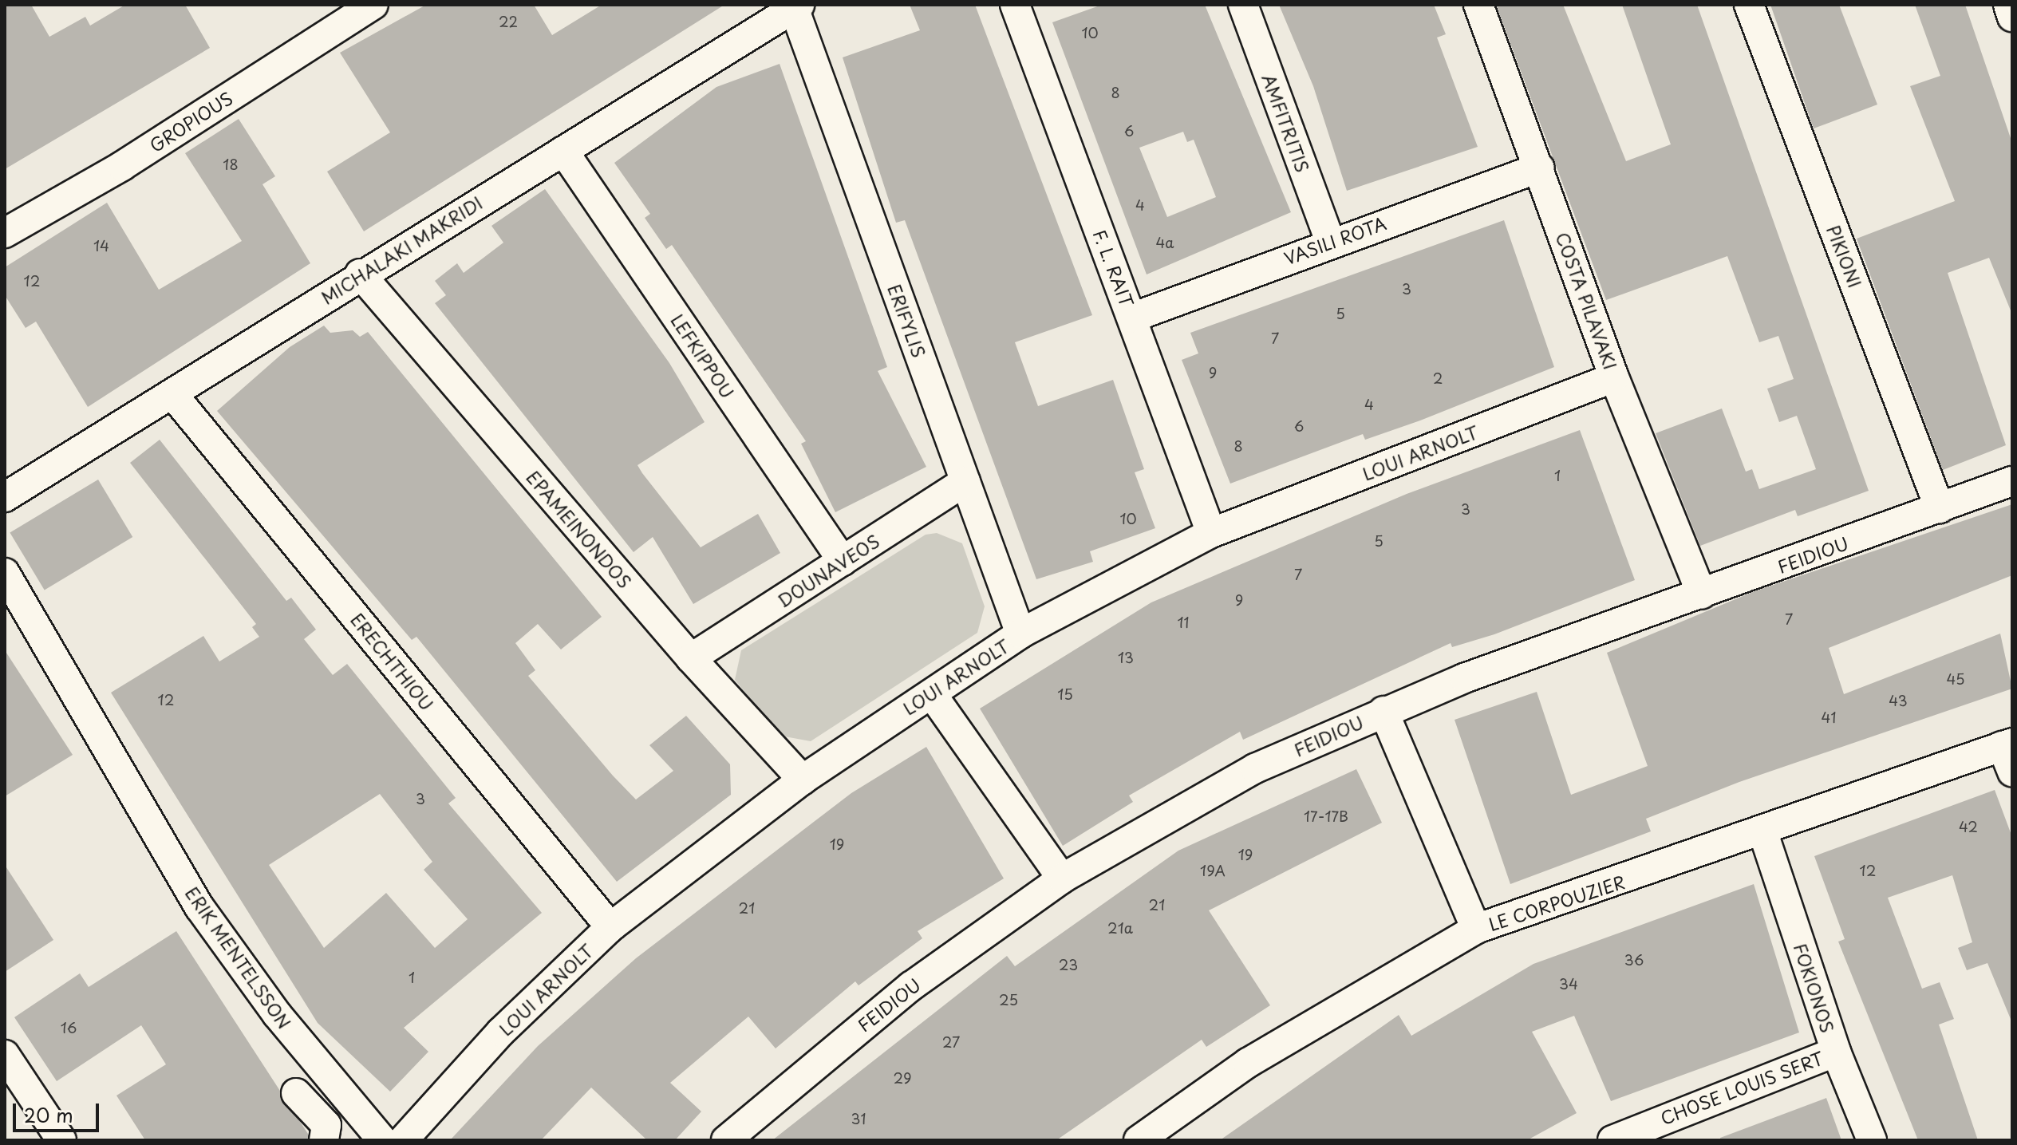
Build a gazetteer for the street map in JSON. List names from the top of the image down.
{
  "streets": {
    "street": [
      "GROPIOUS",
      "AMFITRITIS",
      "VASILI ROTA",
      "MICHALAKI MAKRIDI",
      "PIKIONI",
      "F. L. RAIT",
      "COSTA PILAVAKI",
      "ERIFYLIS",
      "LEFKIPPOU",
      "LOUI ARNOLT",
      "EPAMEINONDOS",
      "FEIDIOU",
      "DOUNAVEOS",
      "ERECHTHIOU",
      "LE CORPOUZIER",
      "ERIK MENTELSSON",
      "FOKIONOS",
      "CHOSE LOUIS SERT"
    ]
  },
  "crossings": [
    ["AMFITRITIS", "VASILI ROTA"],
    ["VASILI ROTA", "F. L. RAIT"],
    ["VASILI ROTA", "COSTA PILAVAKI"],
    ["MICHALAKI MAKRIDI", "ERIFYLIS"],
    ["MICHALAKI MAKRIDI", "LEFKIPPOU"],
    ["MICHALAKI MAKRIDI", "EPAMEINONDOS"],
    ["MICHALAKI MAKRIDI", "ERECHTHIOU"],
    ["PIKIONI", "FEIDIOU"],
    ["F. L. RAIT", "LOUI ARNOLT"],
    ["COSTA PILAVAKI", "LOUI ARNOLT"],
    ["COSTA PILAVAKI", "FEIDIOU"],
    ["ERIFYLIS", "LOUI ARNOLT"],
    ["ERIFYLIS", "DOUNAVEOS"],
    ["LEFKIPPOU", "DOUNAVEOS"],
    ["LOUI ARNOLT", "EPAMEINONDOS"],
    ["LOUI ARNOLT", "ERECHTHIOU"],
    ["EPAMEINONDOS", "DOUNAVEOS"],
    ["LE CORPOUZIER", "FOKIONOS"],
    ["FOKIONOS", "CHOSE LOUIS SERT"]
  ],
  "house_numbers": [
    "22",
    "10",
    "8",
    "6",
    "18",
    "4",
    "4a",
    "14",
    "12",
    "3",
    "5",
    "7",
    "9",
    "2",
    "4",
    "6",
    "8",
    "1",
    "3",
    "10",
    "5",
    "7",
    "9",
    "7",
    "11",
    "13",
    "45",
    "15",
    "12",
    "43",
    "41",
    "3",
    "17-17B",
    "42",
    "19",
    "19",
    "19A",
    "12",
    "21",
    "21",
    "21a",
    "36",
    "23",
    "1",
    "34",
    "25",
    "16",
    "27",
    "29",
    "31"
  ],
  "scale_bar": "20 m"
}
